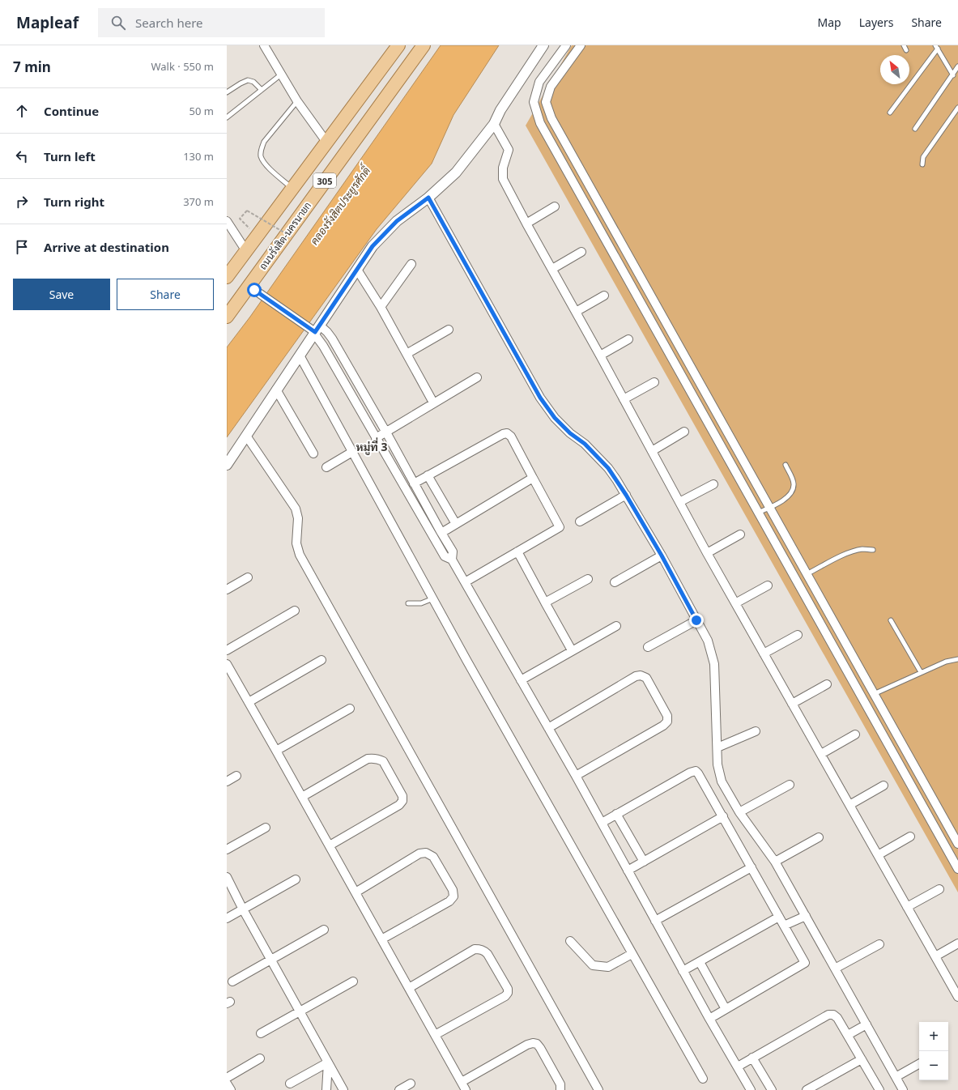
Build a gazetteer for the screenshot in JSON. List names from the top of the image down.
{
  "streets": {
    "main road": ["305", "ถนนรังสิต-นครนายก"]
  },
  "districts": ["หมู่ที่ 3"],
  "water": ["คลองรังสิตประยูรศักดิ์"],
  "north": "top left",
  "page": {
    "header": "Mapleaf",
    "search": "Search here",
    "nav": ["Map", "Layers", "Share"],
    "heading": ["7 min", "Walk · 550 m"],
    "list": [
      ["Continue", "50 m"],
      ["Turn left", "130 m"],
      ["Turn right", "370 m"],
      "Arrive at destination"
    ],
    "buttons": ["Save", "Share"],
    "map_buttons": ["+", "−"]
  }
}
